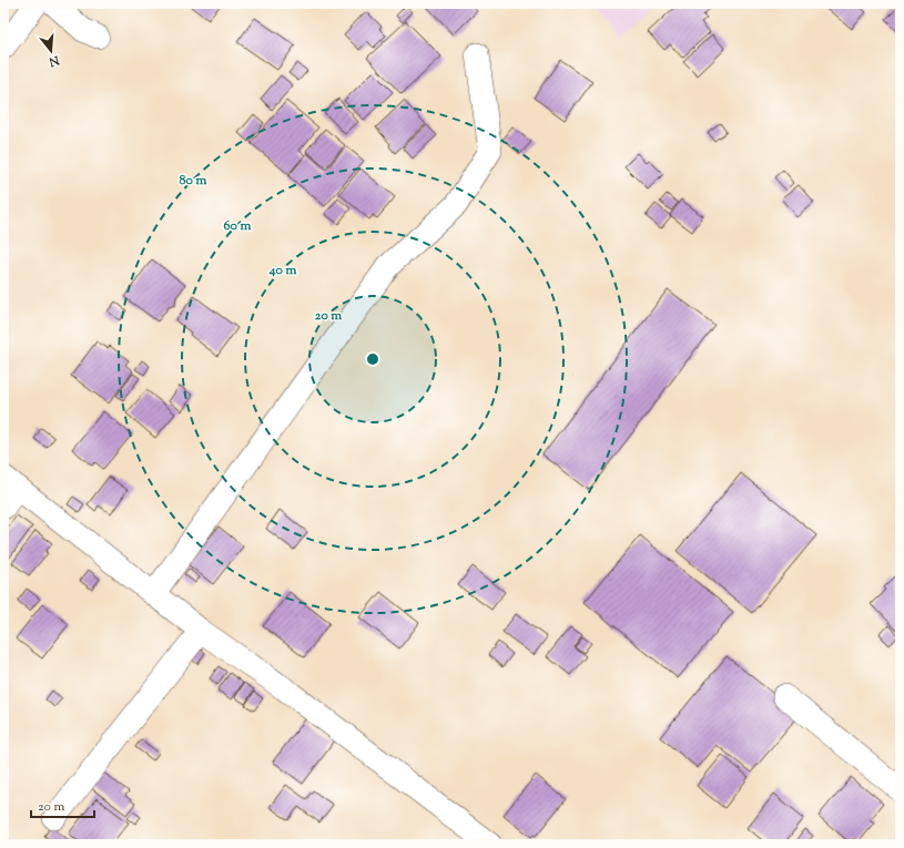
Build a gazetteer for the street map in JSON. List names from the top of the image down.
{
  "scale_bar": "20 m",
  "north": "bottom",
  "rings": [
    "80 m",
    "60 m",
    "40 m",
    "20 m"
  ]
}
